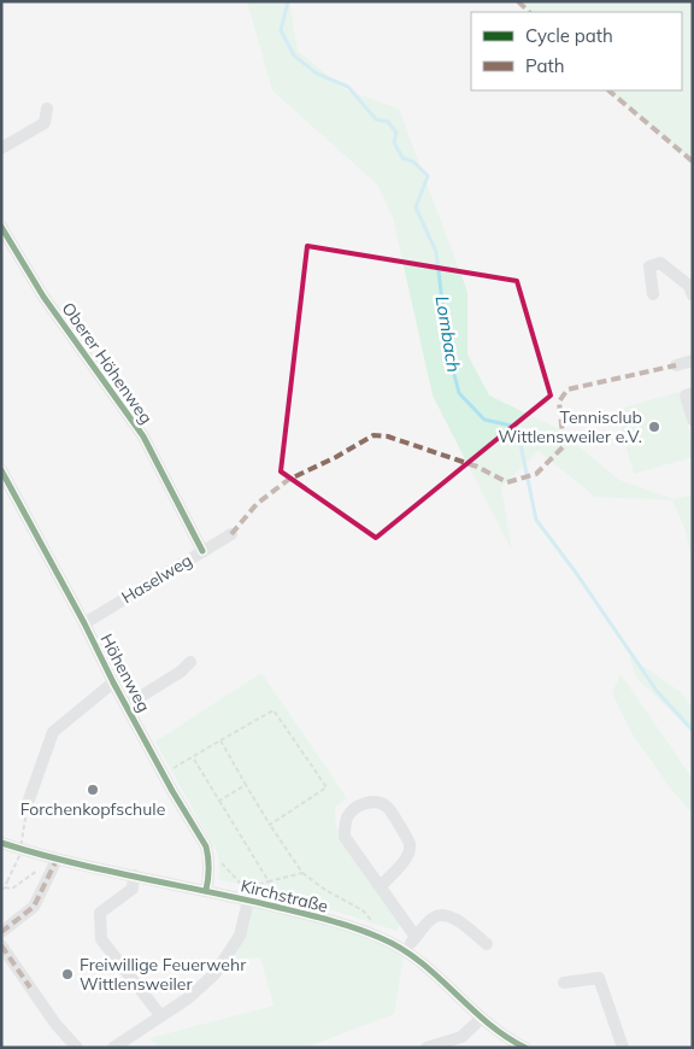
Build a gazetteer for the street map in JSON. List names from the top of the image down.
{
  "streets": {
    "street": [
      "Oberer Höhenweg",
      "Haselweg",
      "Höhenweg",
      "Kirchstraße"
    ]
  },
  "crossings": [
    ["Oberer Höhenweg", "Haselweg"],
    ["Haselweg", "Höhenweg"],
    ["Höhenweg", "Kirchstraße"]
  ],
  "water": ["Lombach"],
  "places": ["Tennisclub Wittlensweiler e.V.", "Forchenkopfschule", "Freiwillige Feuerwehr Wittlensweiler"],
  "legend": ["Cycle path", "Path"]
}
